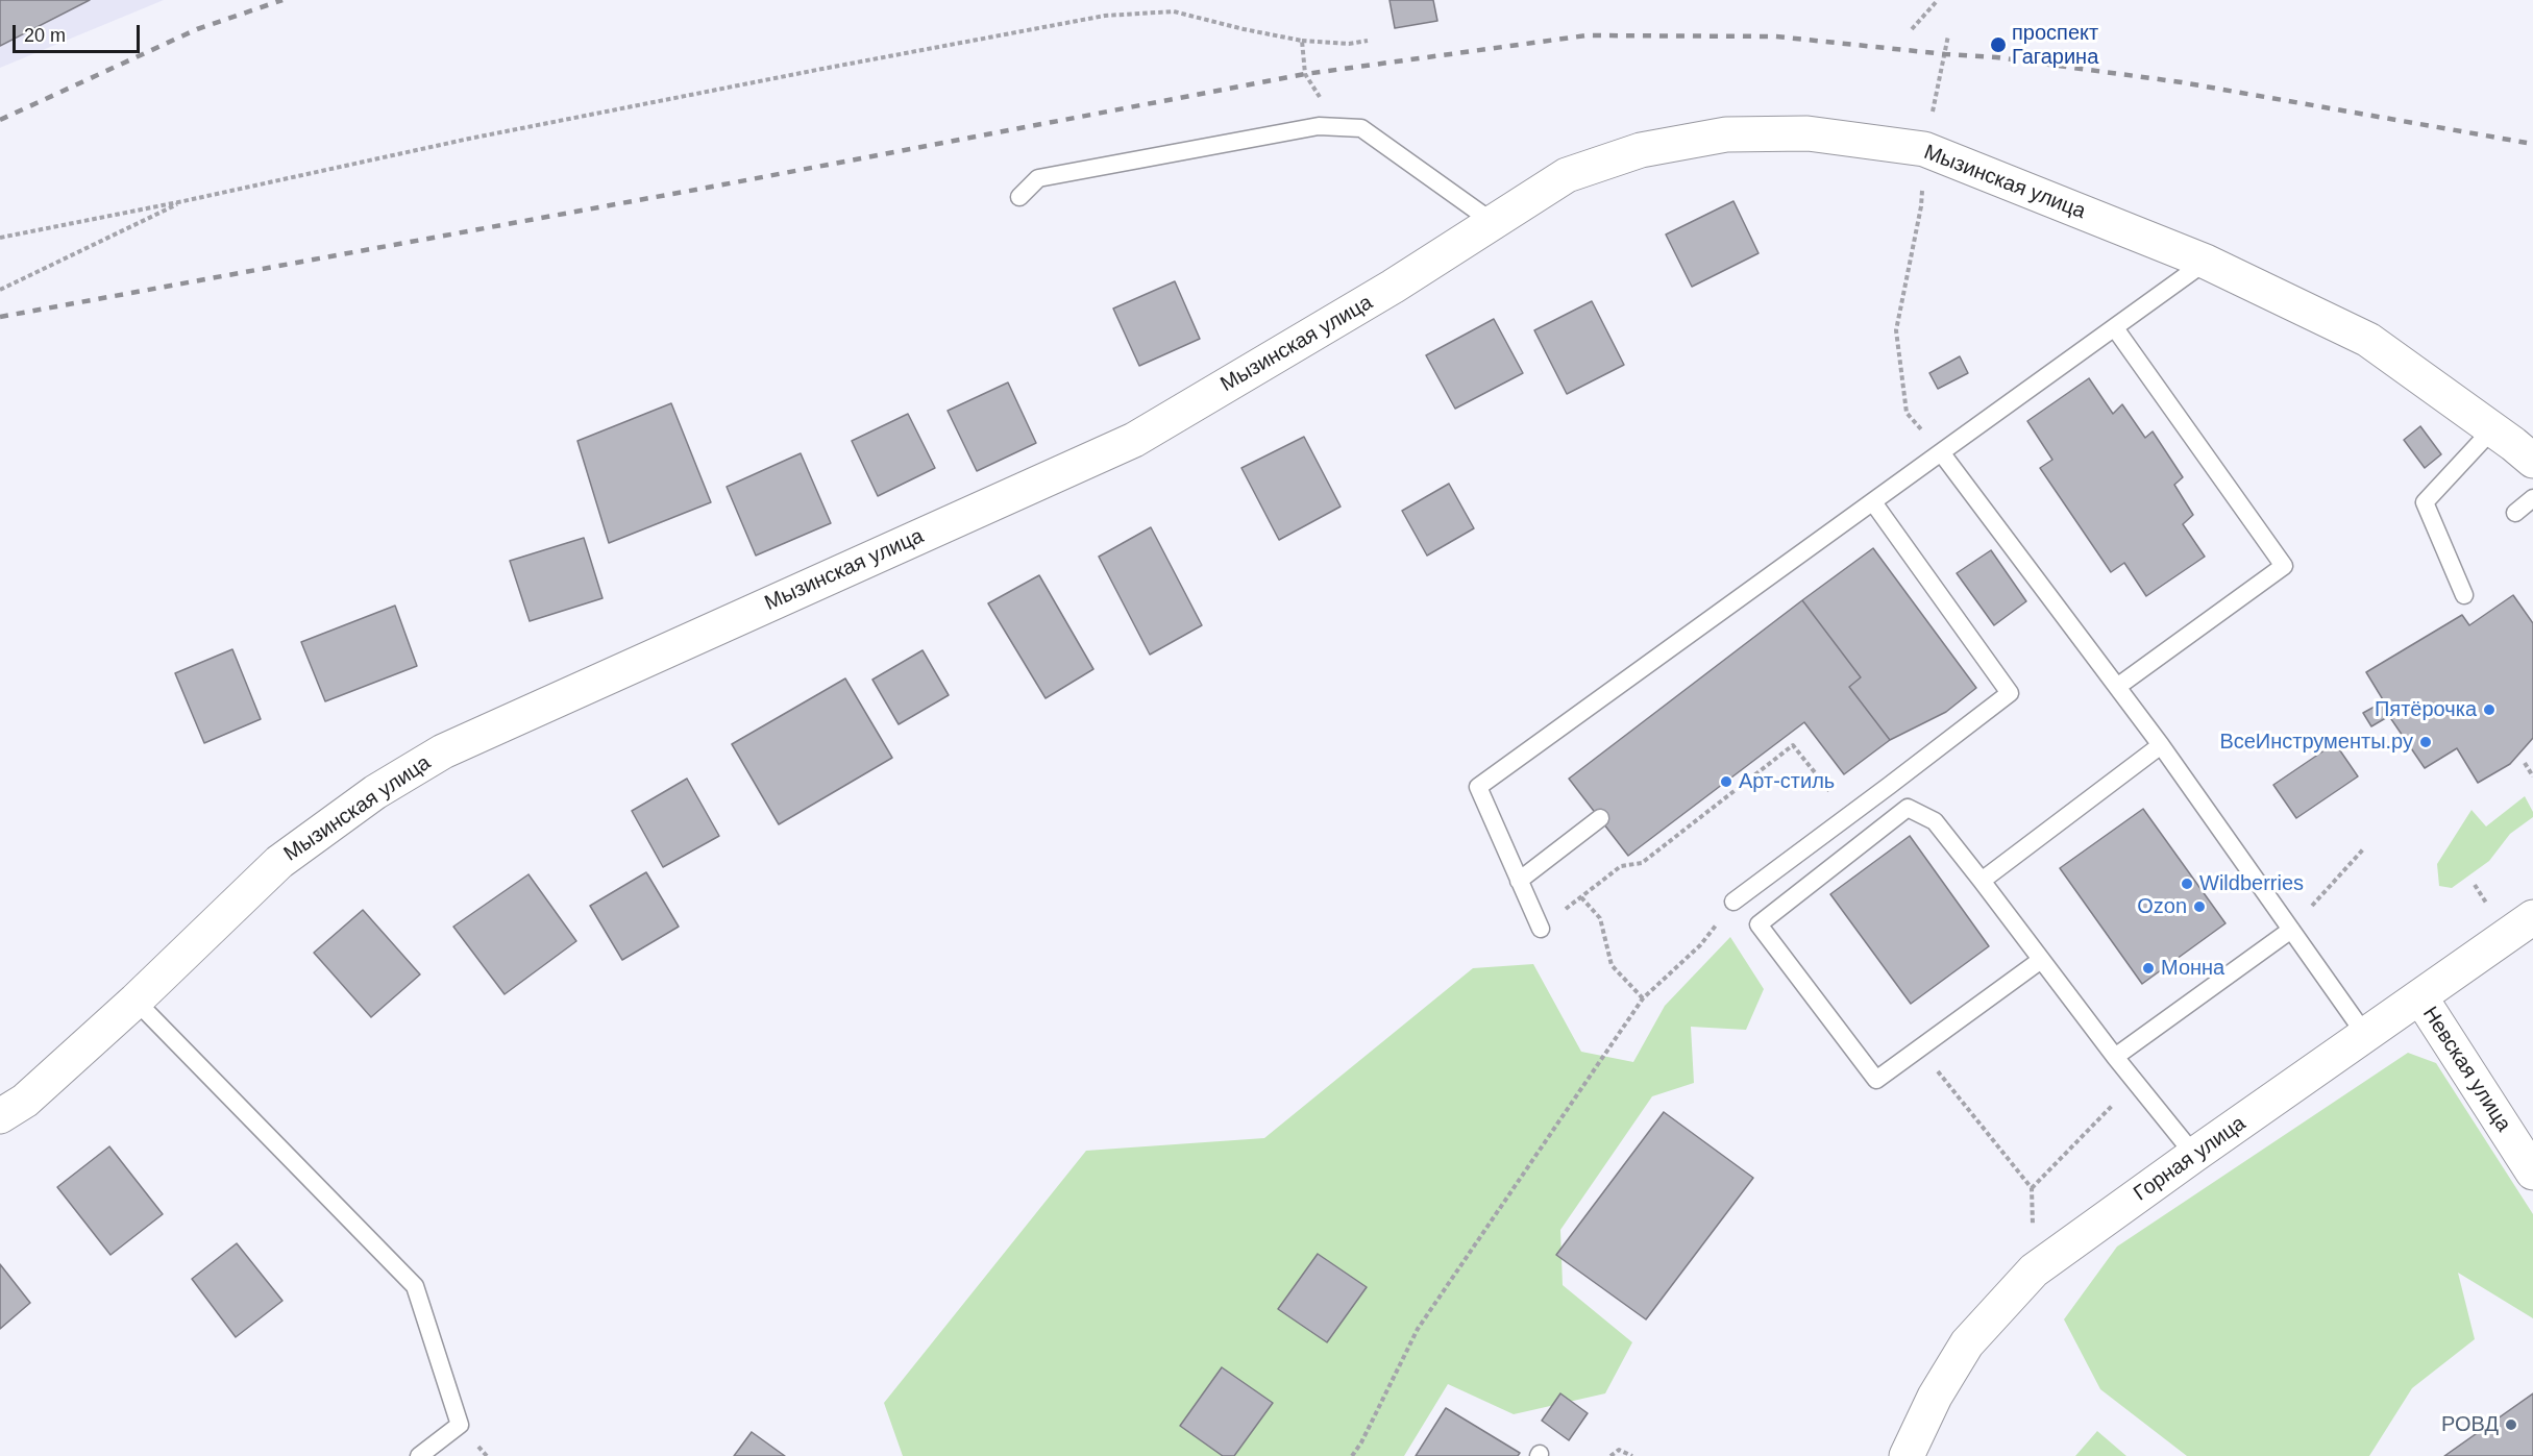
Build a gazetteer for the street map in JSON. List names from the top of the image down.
{
  "streets": {
    "street": ["Мызинская улица", "Невская улица", "Горная улица"]
  },
  "crossings": [
    ["Невская улица", "Горная улица"]
  ],
  "places": [
    "проспект Гагарина",
    "Пятёрочка",
    "ВсеИнструменты.ру",
    "Арт-стиль",
    "Wildberries",
    "Ozon",
    "Монна",
    "РОВД"
  ],
  "scale_bar": "20 m"
}
